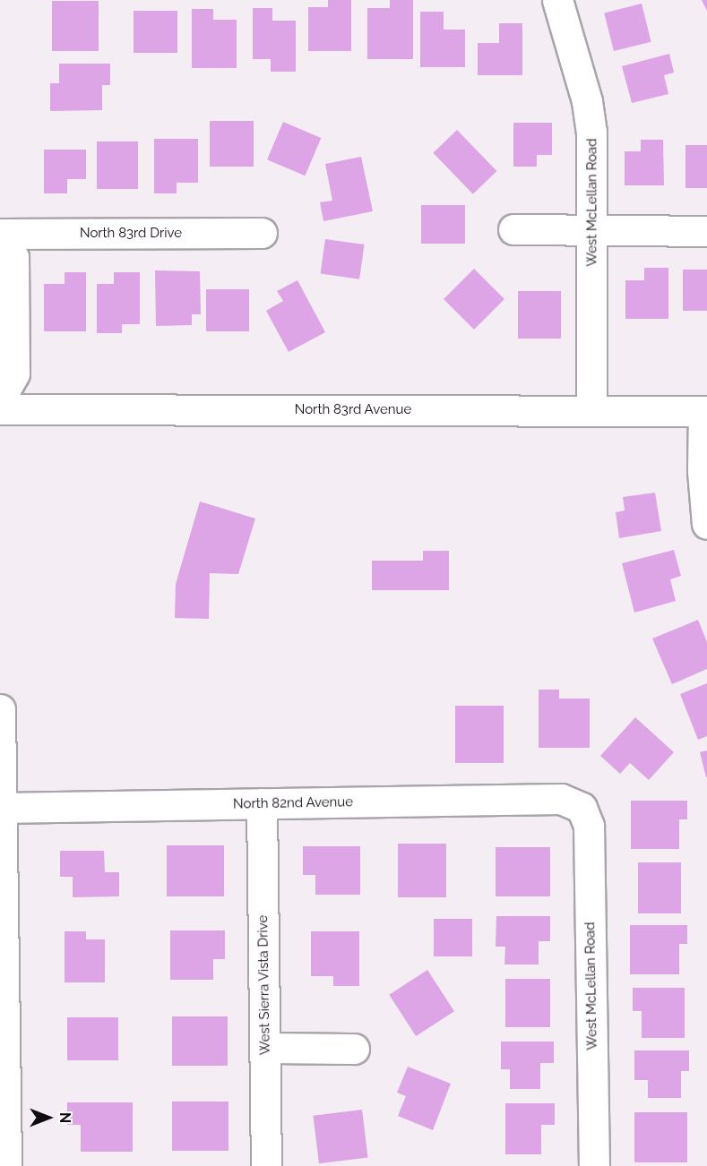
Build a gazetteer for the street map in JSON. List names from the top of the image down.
{
  "streets": {
    "street": [
      "West McLellan Road",
      "North 83rd Drive",
      "North 83rd Avenue",
      "North 82nd Avenue",
      "West Sierra Vista Drive"
    ]
  },
  "crossings": [
    ["West McLellan Road", "North 83rd Avenue"],
    ["West McLellan Road", "North 82nd Avenue"],
    ["North 82nd Avenue", "West Sierra Vista Drive"]
  ],
  "north": "right"
}
